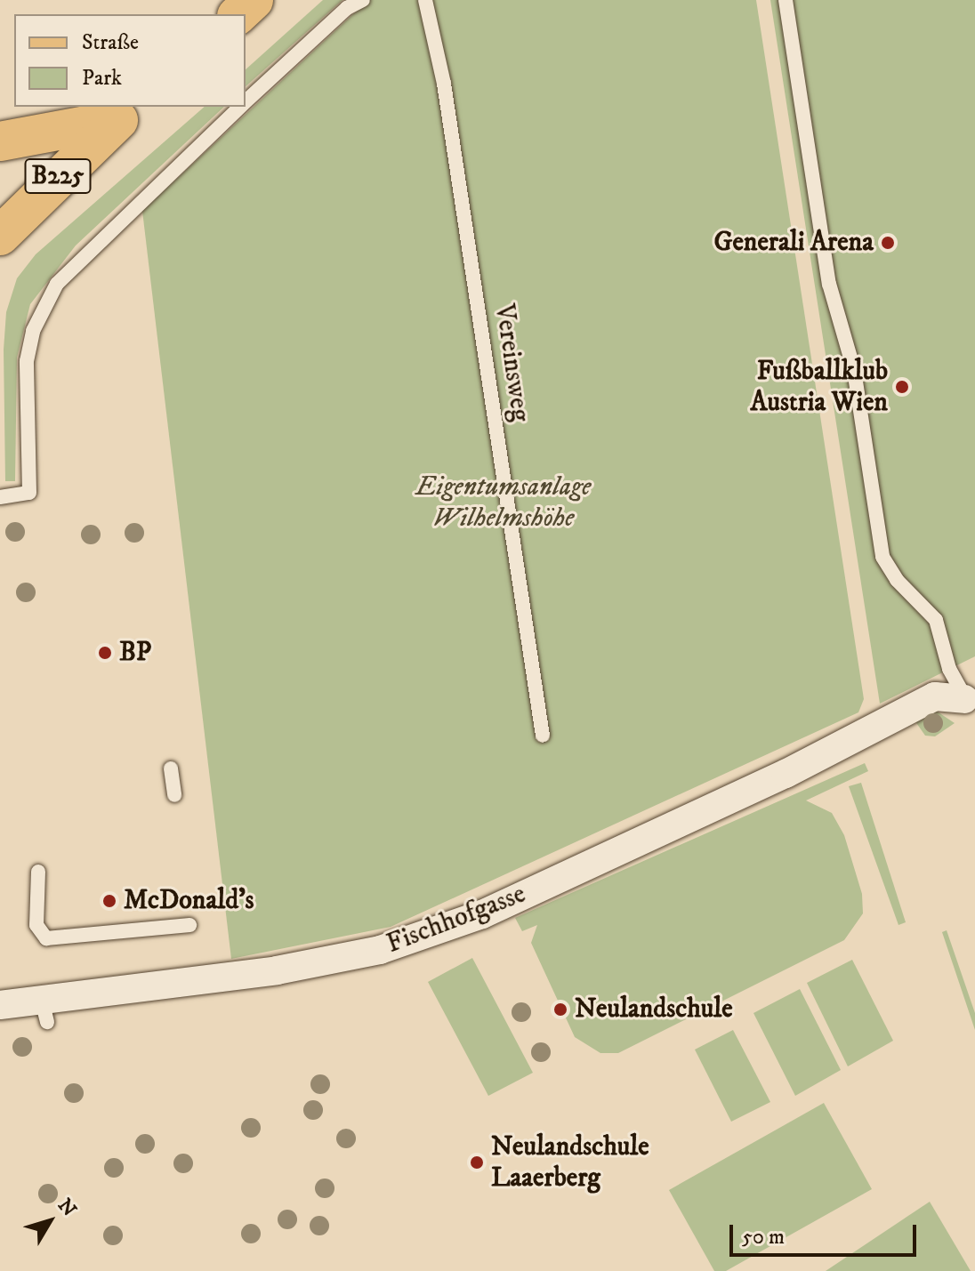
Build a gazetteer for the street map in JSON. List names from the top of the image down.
{
  "streets": {
    "main road": ["B225"],
    "street": ["Fischhofgasse"],
    "lane": ["Vereinsweg"]
  },
  "parks": ["Eigentumsanlage Wilhelmshöhe"],
  "places": [
    "Generali Arena",
    "Fußballklub Austria Wien",
    "BP",
    "McDonald's",
    "Neulandschule",
    "Neulandschule Laaerberg"
  ],
  "legend": ["Straße", "Park"],
  "scale_bar": "50 m",
  "north": "top right"
}
